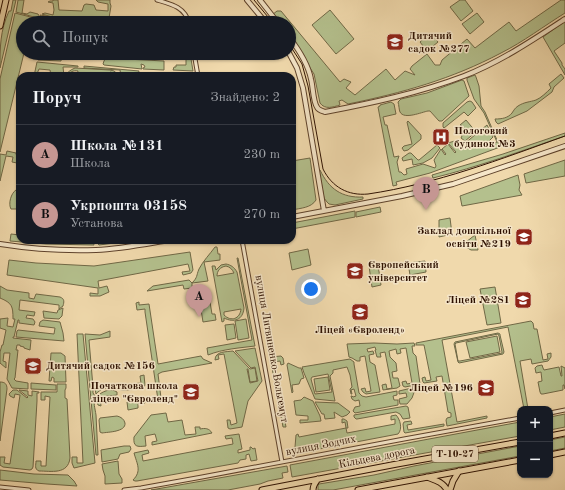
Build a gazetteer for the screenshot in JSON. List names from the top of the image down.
{
  "streets": {
    "main road": ["Т-10-27", "Кільцева дорога"],
    "street": ["вулиця Литвиненко-Вольгемут", "вулиця Зодчих"]
  },
  "crossings": [
    ["вулиця Литвиненко-Вольгемут", "вулиця Зодчих"]
  ],
  "places": {
    "school or university": [
      "Дитячий садок №277",
      "Заклад дошкільної освіти №219",
      "Європейський університет",
      "Ліцей №281",
      "Ліцей «Євроленд»",
      "Дитячий садок №156",
      "Ліцей №196",
      "Початкова школа ліцею \"Євроленд\""
    ],
    "hospital": ["Пологовий будинок №3"]
  },
  "page": {
    "search": "Пошук",
    "heading": ["Поруч", "Знайдено: 2"],
    "list": [
      {
        "mark": "A",
        "name": "Школа №131",
        "note": "Школа",
        "value": "230 m"
      },
      {
        "mark": "B",
        "name": "Укрпошта 03158",
        "note": "Установа",
        "value": "270 m"
      }
    ],
    "pins": ["B", "A"],
    "map_buttons": ["+", "−"]
  }
}
